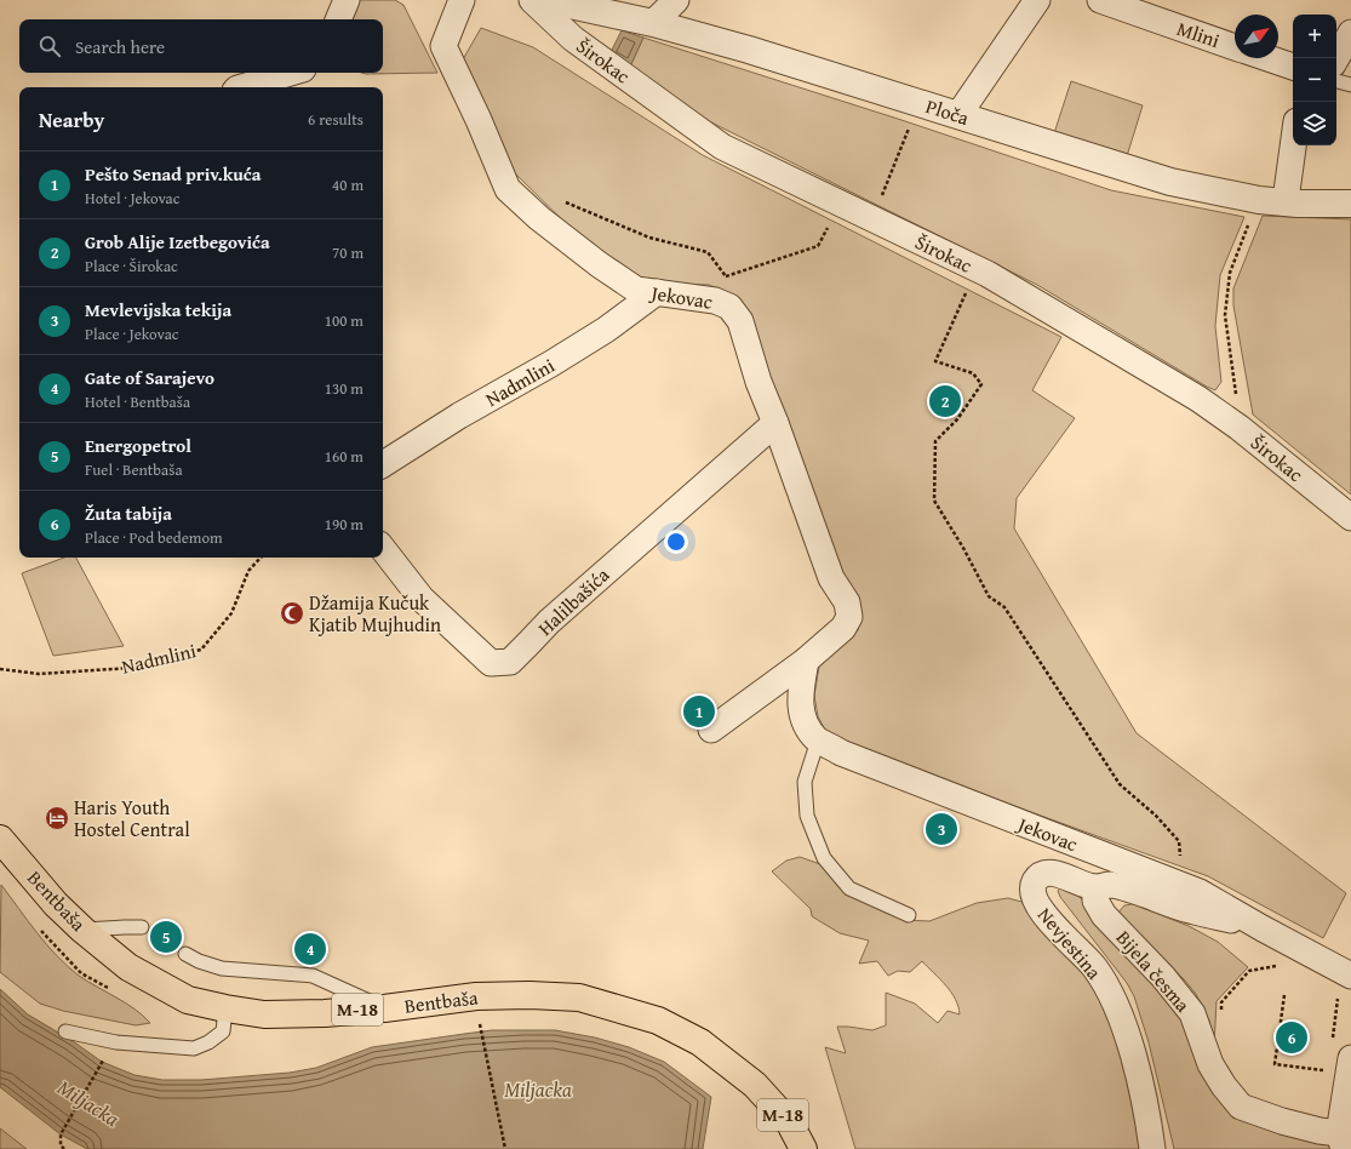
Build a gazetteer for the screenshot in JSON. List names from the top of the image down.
{
  "streets": {
    "main road": ["Bentbaša", "M-18"],
    "street": [
      "Mlini",
      "Širokac",
      "Ploča",
      "Jekovac",
      "Nadmlini",
      "Halilbašića",
      "Nevjestina",
      "Bijela česma"
    ]
  },
  "crossings": [
    ["Jekovac", "Nadmlini"],
    ["Jekovac", "Halilbašića"],
    ["Jekovac", "Nevjestina"],
    ["Nevjestina", "Bijela česma"]
  ],
  "water": ["Miljacka"],
  "places": {
    "mosque": ["Džamija Kučuk Kjatib Mujhudin"],
    "hotel": ["Haris Youth Hostel Central"]
  },
  "north": "top right",
  "page": {
    "map_buttons": ["+", "−"],
    "search": "Search here",
    "heading": ["Nearby", "6 results"],
    "list": [
      {
        "mark": "1",
        "name": "Pešto Senad priv.kuća",
        "note": "Hotel · Jekovac",
        "value": "40 m"
      },
      {
        "mark": "2",
        "name": "Grob Alije Izetbegovića",
        "note": "Place · Širokac",
        "value": "70 m"
      },
      {
        "mark": "3",
        "name": "Mevlevijska tekija",
        "note": "Place · Jekovac",
        "value": "100 m"
      },
      {
        "mark": "4",
        "name": "Gate of Sarajevo",
        "note": "Hotel · Bentbaša",
        "value": "130 m"
      },
      {
        "mark": "5",
        "name": "Energopetrol",
        "note": "Fuel · Bentbaša",
        "value": "160 m"
      },
      {
        "mark": "6",
        "name": "Žuta tabija",
        "note": "Place · Pod bedemom",
        "value": "190 m"
      }
    ],
    "pins": [
      "2",
      "1",
      "3",
      "5",
      "4",
      "6"
    ]
  }
}
